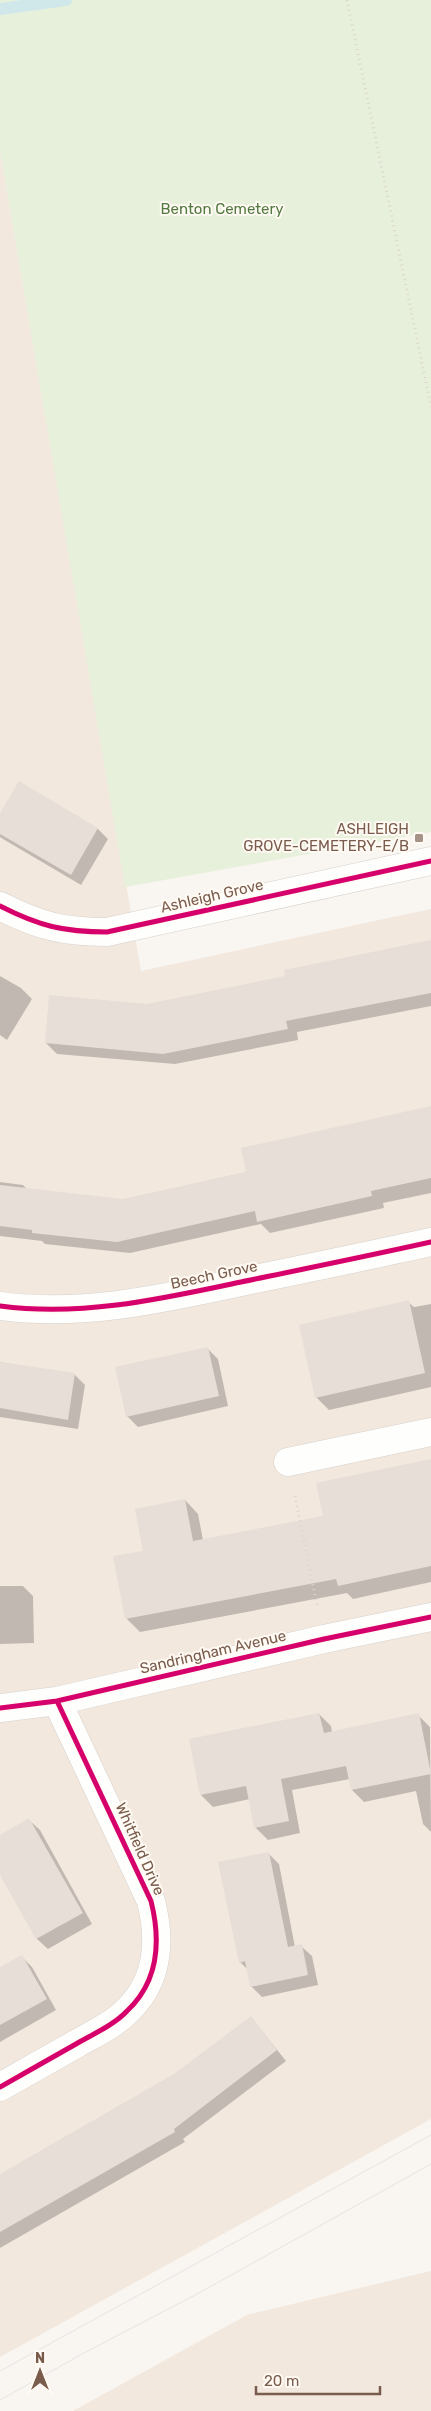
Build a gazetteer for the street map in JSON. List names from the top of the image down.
{
  "streets": {
    "street": [
      "Ashleigh Grove",
      "Beech Grove",
      "Sandringham Avenue",
      "Whitfield Drive"
    ]
  },
  "crossings": [
    ["Sandringham Avenue", "Whitfield Drive"]
  ],
  "parks": ["Benton Cemetery"],
  "places": {
    "transit": ["ASHLEIGH GROVE-CEMETERY-E/B"]
  },
  "scale_bar": "20 m",
  "north": "top"
}
